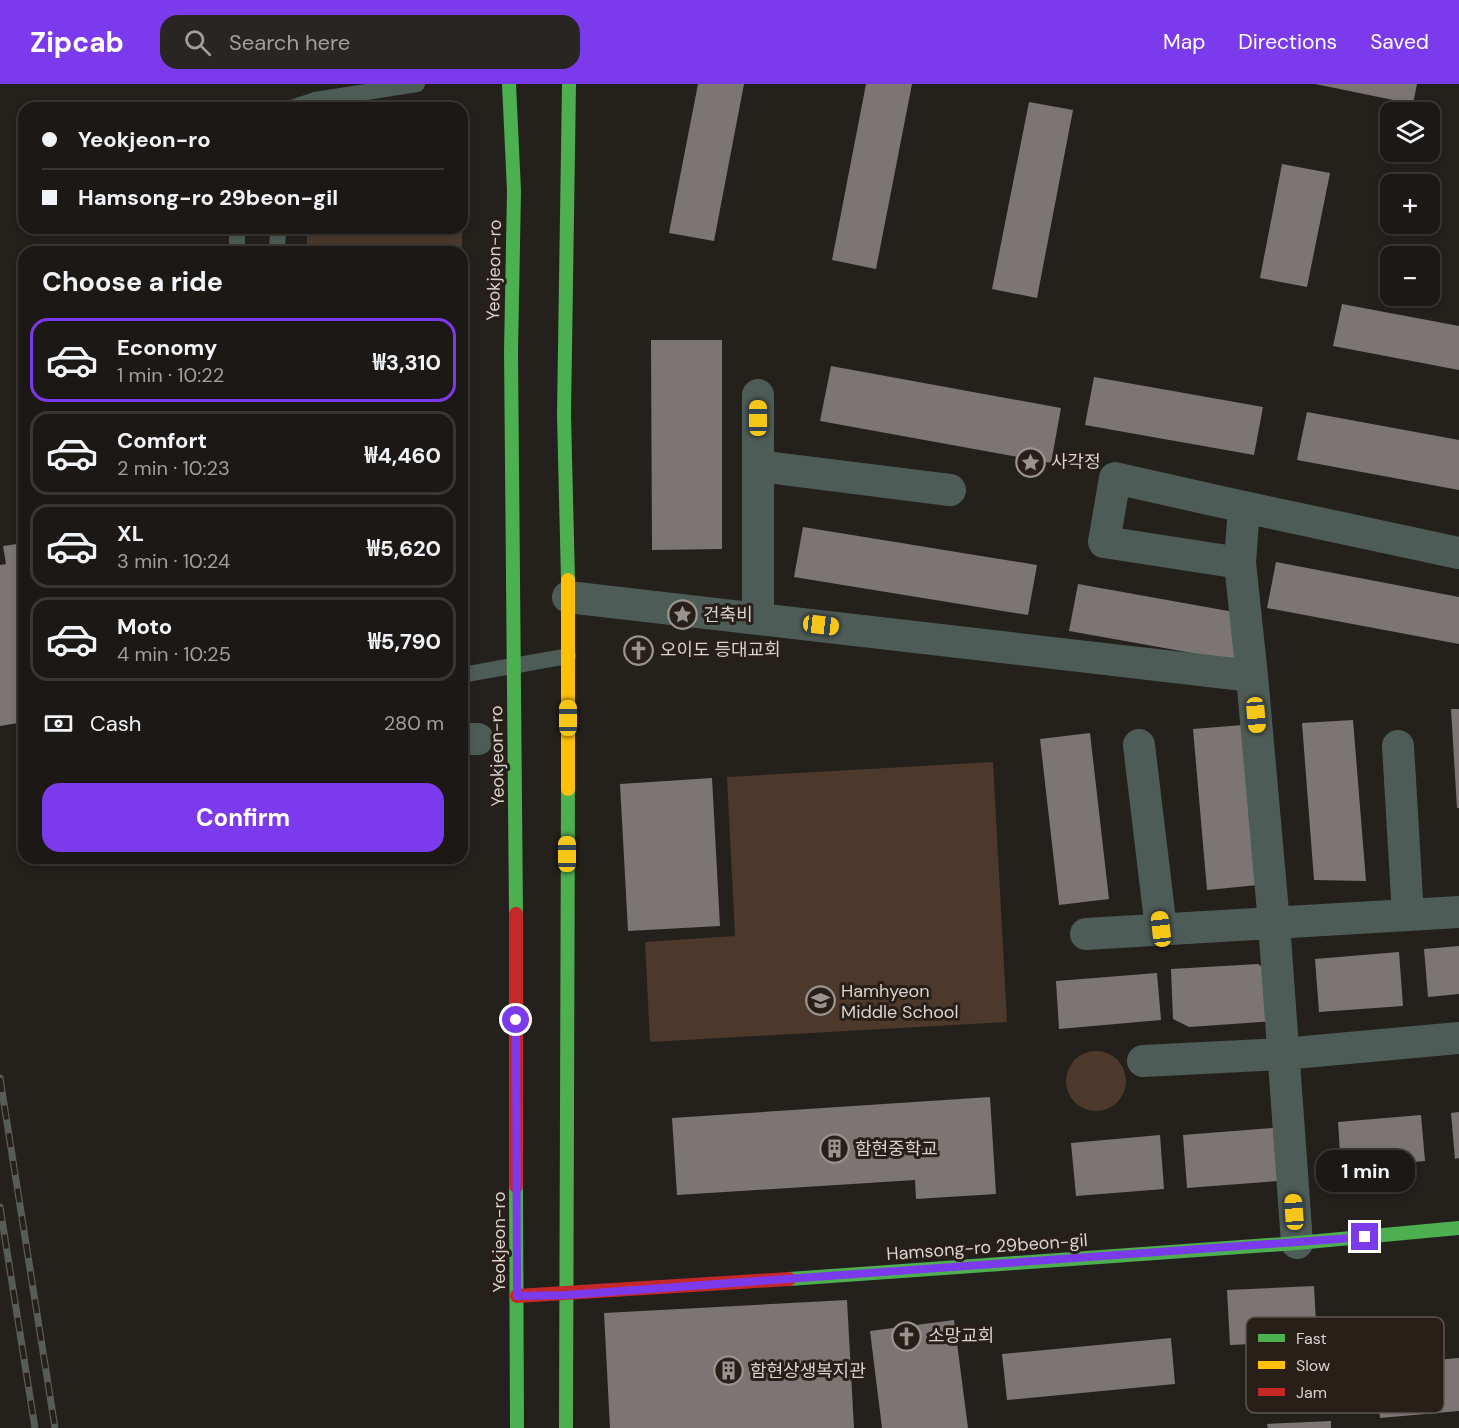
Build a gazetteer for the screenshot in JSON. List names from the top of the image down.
{
  "streets": {
    "main road": ["Yeokjeon-ro", "Hamsong-ro 29beon-gil"]
  },
  "crossings": [
    ["Yeokjeon-ro", "Hamsong-ro 29beon-gil"]
  ],
  "places": {
    "place": ["사각정", "건축비"],
    "church": ["오이도 등대교회", "소망교회"],
    "school or university": ["Hamhyeon Middle School"],
    "building": ["함현중학교", "함현상생복지관"]
  },
  "legend": ["Fast", "Slow", "Jam"],
  "page": {
    "header": "Zipcab",
    "search": "Search here",
    "nav": ["Map", "Directions", "Saved"],
    "map_buttons": ["+", "−"],
    "banner": ["Yeokjeon-ro", "Hamsong-ro 29beon-gil"],
    "heading": "Choose a ride",
    "list": [
      {
        "name": "Economy",
        "note": "1 min · 10:22",
        "value": "₩3,310"
      },
      {
        "name": "Comfort",
        "note": "2 min · 10:23",
        "value": "₩4,460"
      },
      {
        "name": "XL",
        "note": "3 min · 10:24",
        "value": "₩5,620"
      },
      {
        "name": "Moto",
        "note": "4 min · 10:25",
        "value": "₩5,790"
      }
    ],
    "pay": ["Cash", "280 m"],
    "buttons": "Confirm",
    "bubble": "1 min"
  }
}
